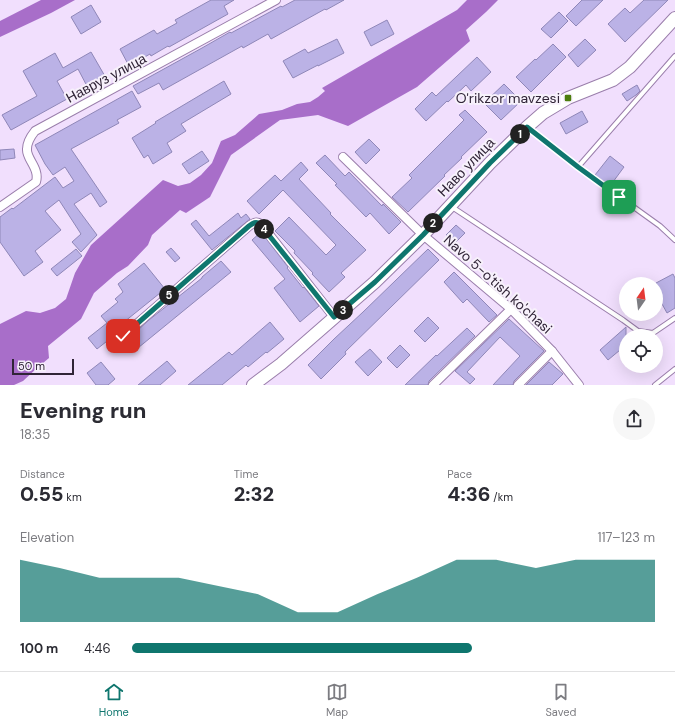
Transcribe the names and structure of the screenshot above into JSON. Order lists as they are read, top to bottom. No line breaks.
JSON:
{"streets":{"street":["Навруз улица","Наво улица","Navo 5-o'tish ko'chasi"]},"crossings":[["Наво улица","Navo 5-o'tish ko'chasi"]],"places":{"transit":["O'rikzor mavzesi"]},"scale_bar":"50 m","north":"top","page":{"pins":["1","2","4","5","3"],"scale":"50 m","heading":["Evening run","18:35"],"stats":[["Distance","0.55 km"],["Time","2:32"],["Pace","4:36 /km"]],"chart":["Elevation","117–123 m"],"list":[{"name":"100 m","note":"4:46"}],"tabs":["Home","Map","Saved"]}}
